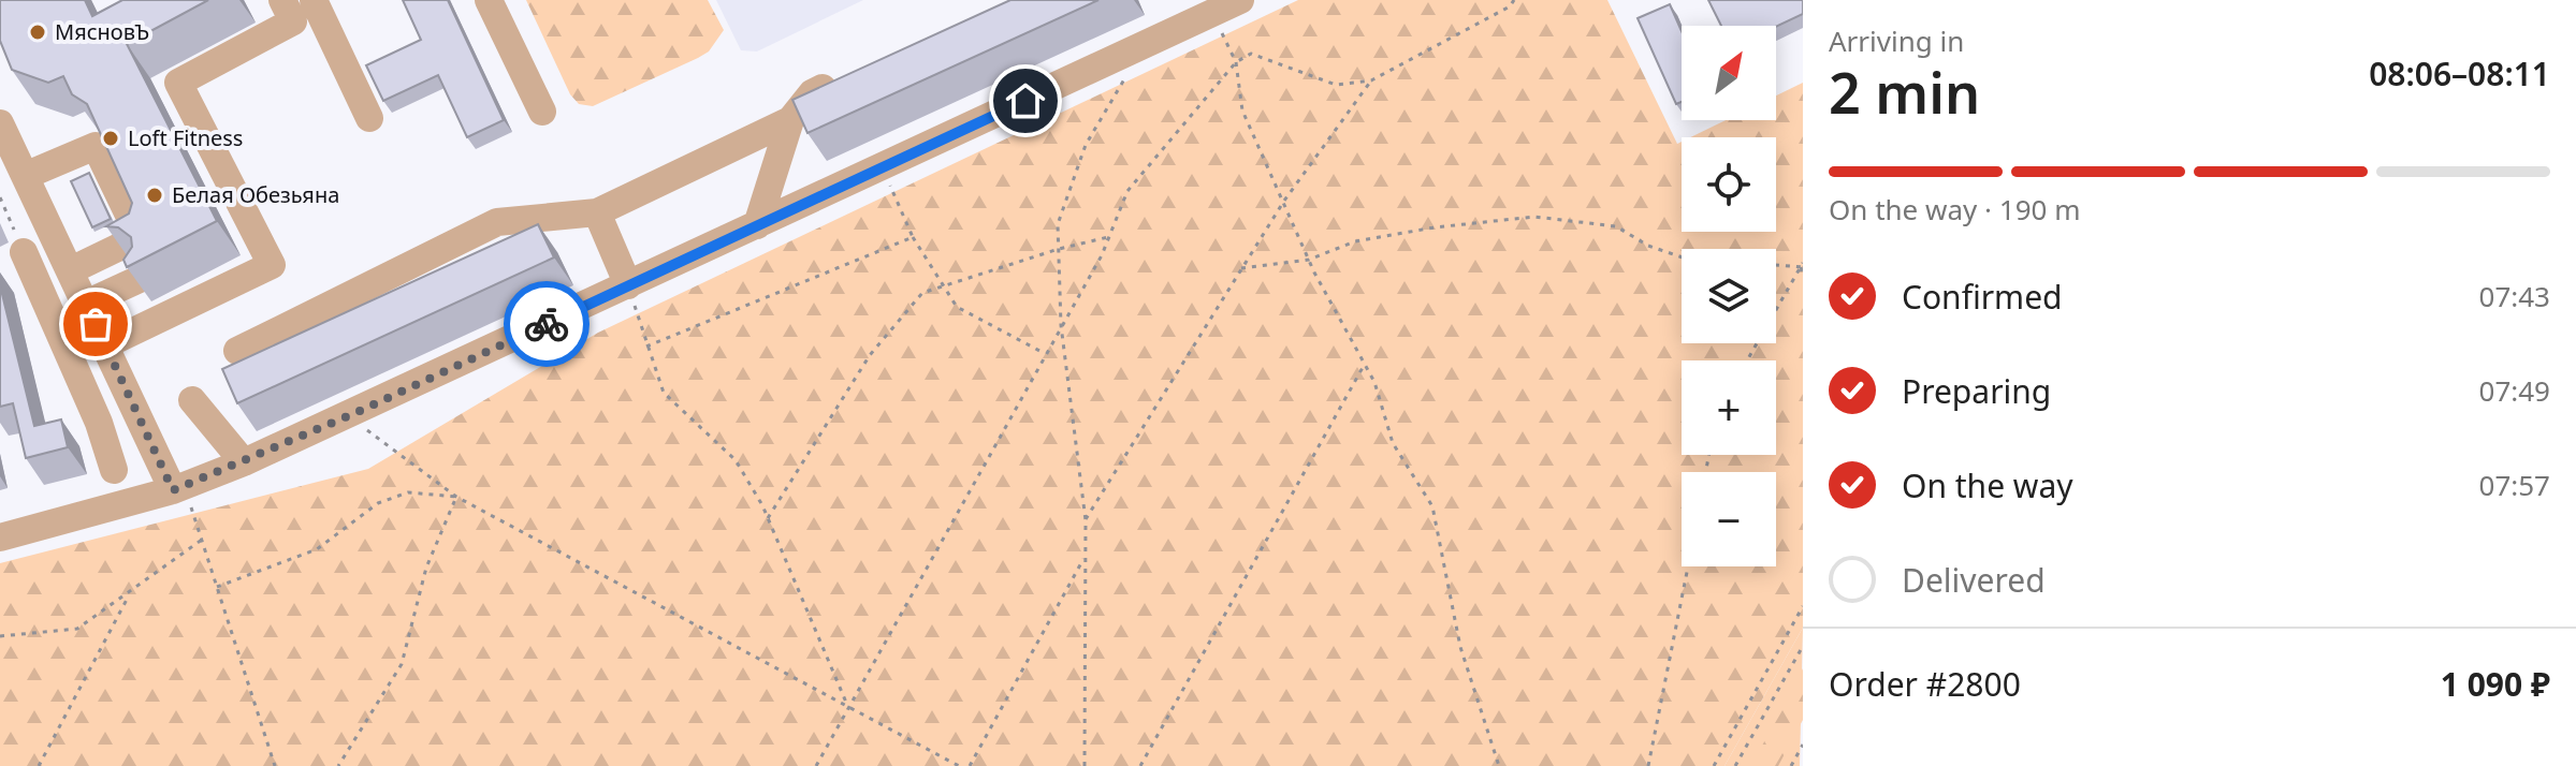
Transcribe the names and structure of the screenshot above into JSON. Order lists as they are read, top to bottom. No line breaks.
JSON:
{"places":["МясновЪ","Loft Fitness","Белая Обезьяна"],"north":"top right","page":{"heading":["2 min","Arriving in","08:06–08:11"],"panel":["Order #2800","1 090 ₽"],"map_buttons":["+","−"],"bar":"On the way · 190 m","list":[["Confirmed","07:43"],["Preparing","07:49"],["On the way","07:57"],"Delivered"]}}
